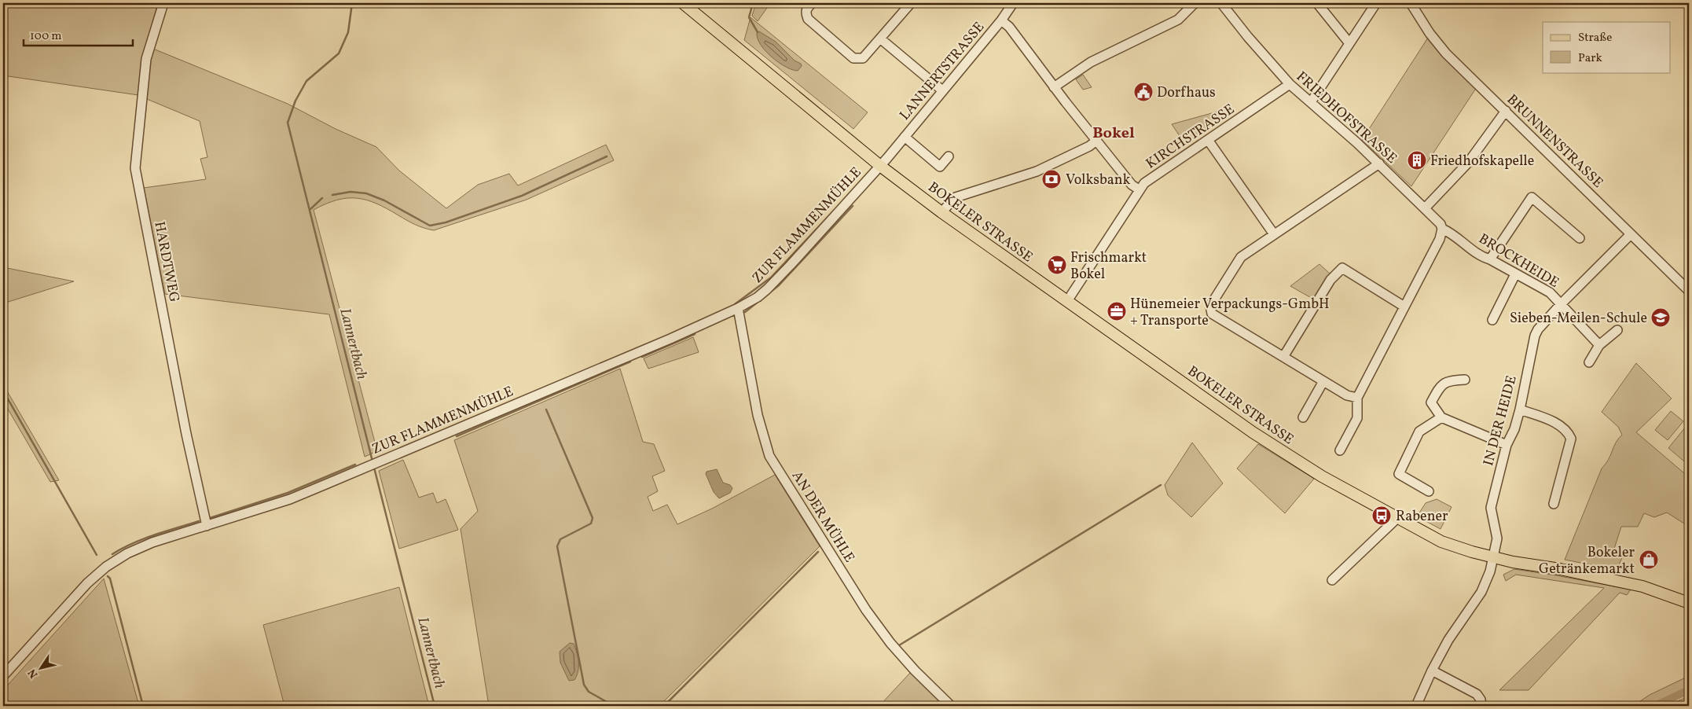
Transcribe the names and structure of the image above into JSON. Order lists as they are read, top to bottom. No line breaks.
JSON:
{"streets":{"main road":["BOKELER STRASSE"],"street":["LANNERTSTRASSE","FRIEDHOFSTRASSE","KIRCHSTRASSE","BRUNNENSTRASSE","ZUR FLAMMENMÜHLE","BROCKHEIDE","HARDTWEG","IN DER HEIDE","AN DER MÜHLE"]},"crossings":[["LANNERTSTRASSE","BOKELER STRASSE"],["LANNERTSTRASSE","ZUR FLAMMENMÜHLE"],["FRIEDHOFSTRASSE","KIRCHSTRASSE"],["FRIEDHOFSTRASSE","BROCKHEIDE"],["KIRCHSTRASSE","BOKELER STRASSE"],["BRUNNENSTRASSE","IN DER HEIDE"],["BOKELER STRASSE","ZUR FLAMMENMÜHLE"],["BOKELER STRASSE","IN DER HEIDE"],["ZUR FLAMMENMÜHLE","HARDTWEG"],["ZUR FLAMMENMÜHLE","AN DER MÜHLE"],["BROCKHEIDE","IN DER HEIDE"]],"districts":["Bokel"],"water":["Lannertbach"],"places":{"public building":["Dorfhaus"],"building":["Friedhofskapelle"],"bank":["Volksbank"],"supermarket":["Frischmarkt Bokel"],"office":["Hünemeier Verpackungs-GmbH + Transporte"],"school or university":["Sieben-Meilen-Schule"],"bus stop":["Rabener"],"shop":["Bokeler Getränkemarkt"]},"legend":["Straße","Park"],"scale_bar":"100 m","north":"bottom left"}
